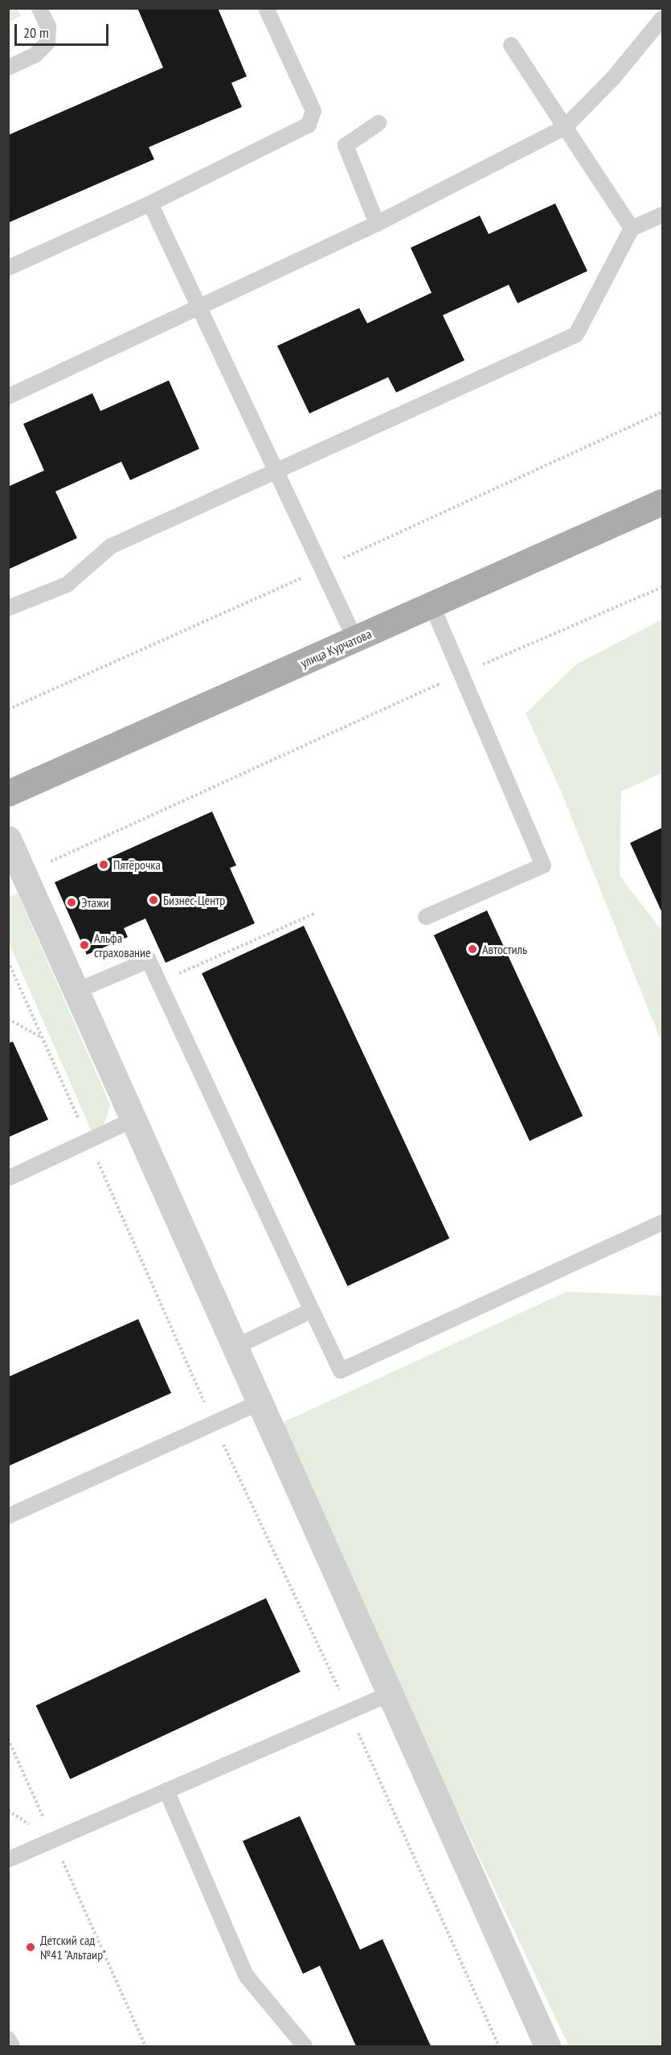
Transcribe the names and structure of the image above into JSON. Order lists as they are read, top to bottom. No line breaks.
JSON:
{"streets":{"main road":["улица Курчатова"]},"places":["Пятёрочка","Бизнес-Центр","Этажи","Альфа страхование","Автостиль","Детский сад №41 \"Альтаир\""],"scale_bar":"20 m"}
